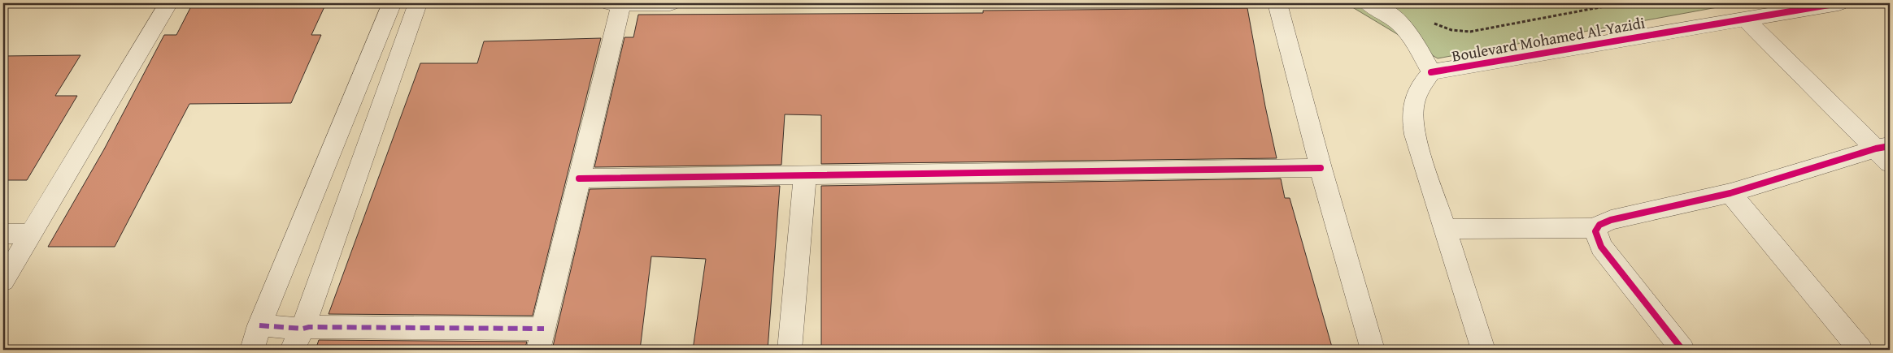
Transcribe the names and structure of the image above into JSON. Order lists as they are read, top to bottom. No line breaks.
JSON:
{"streets":{"street":["Boulevard Mohamed Al-Yazidi"]}}
